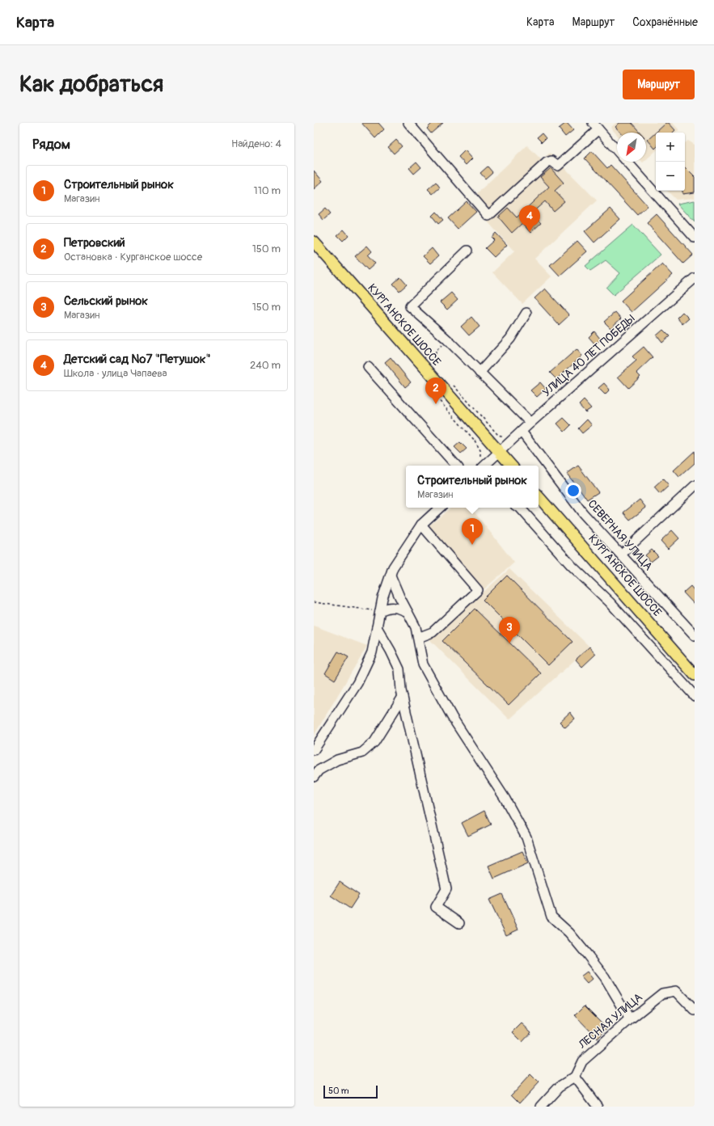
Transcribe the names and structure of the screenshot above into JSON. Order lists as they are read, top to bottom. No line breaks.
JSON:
{"streets":{"main road":["КУРГАНСКОЕ ШОССЕ"],"street":["УЛИЦА 40 ЛЕТ ПОБЕДЫ","СЕВЕРНАЯ УЛИЦА","ЛЕСНАЯ УЛИЦА"]},"crossings":[["КУРГАНСКОЕ ШОССЕ","УЛИЦА 40 ЛЕТ ПОБЕДЫ"],["УЛИЦА 40 ЛЕТ ПОБЕДЫ","СЕВЕРНАЯ УЛИЦА"]],"scale_bar":"50 m","north":"bottom left","page":{"header":"Карта","nav":["Карта","Маршрут","Сохранённые"],"buttons":"Маршрут","title":"Как добраться","heading":["Рядом","Найдено: 4"],"map_buttons":["+","−"],"list":[{"mark":"1","name":"Строительный рынок","note":"Магазин","value":"110 m"},{"mark":"2","name":"Петровский","note":"Остановка · Курганское шоссе","value":"150 m"},{"mark":"3","name":"Сельский рынок","note":"Магазин","value":"150 m"},{"mark":"4","name":"Детский сад №7 \"Петушок\"","note":"Школа · улица Чапаева","value":"240 m"}],"pins":["4","2","1","3"],"popup":["Строительный рынок","Магазин"],"scale":"50 m"}}
